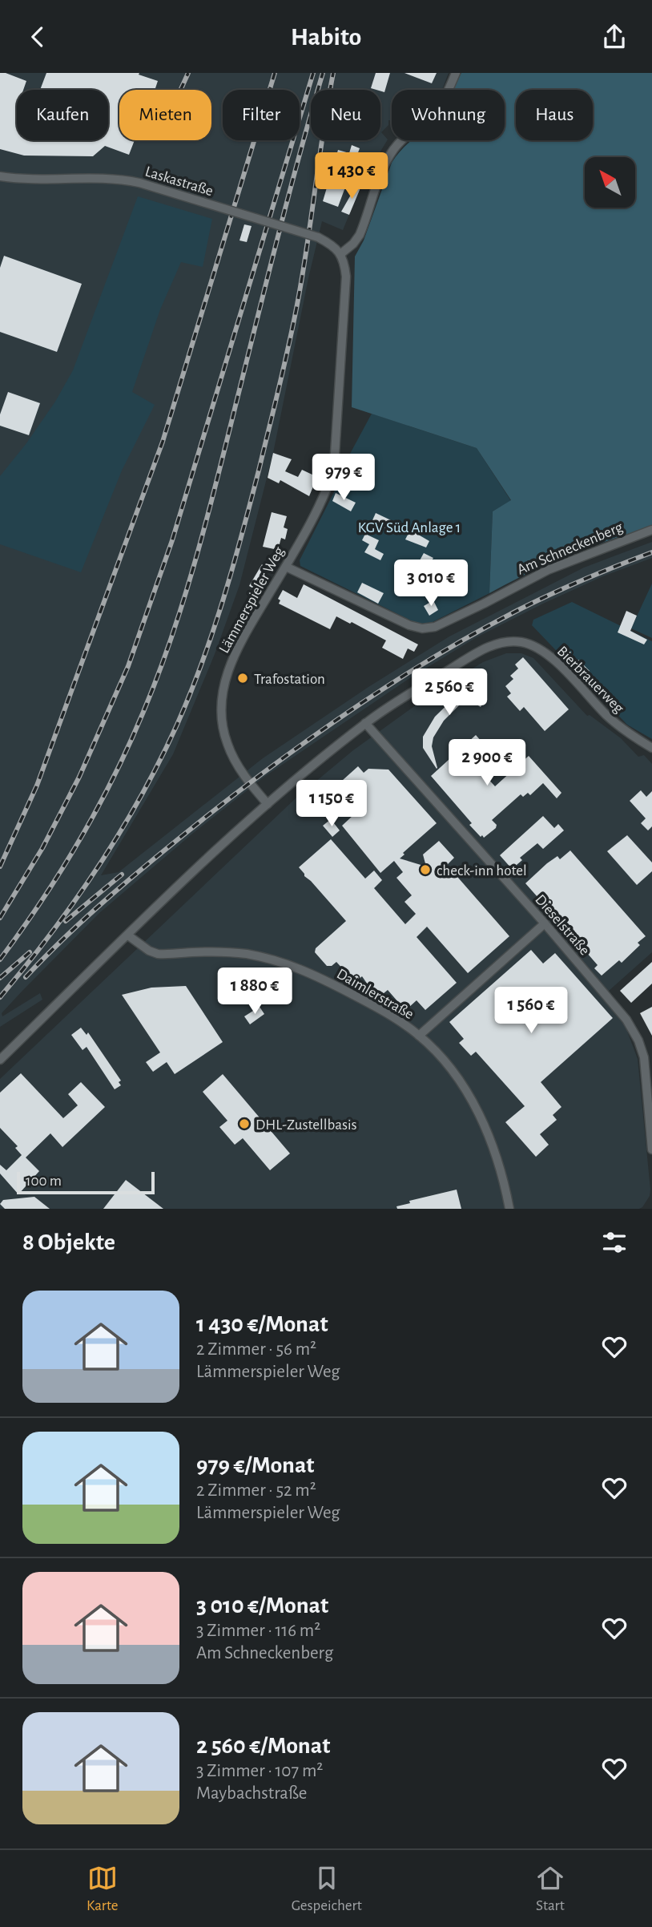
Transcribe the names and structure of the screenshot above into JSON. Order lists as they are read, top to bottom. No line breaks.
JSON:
{"streets":{"street":["Laskastraße","Am Schneckenberg","Lämmerspieler Weg","Bierbrauerweg","Dieselstraße","Daimlerstraße"]},"crossings":[["Laskastraße","Lämmerspieler Weg"],["Am Schneckenberg","Lämmerspieler Weg"],["Bierbrauerweg","Dieselstraße"]],"parks":["KGV Süd Anlage 1"],"places":["Trafostation","check-inn hotel","DHL-Zustellbasis"],"scale_bar":"100 m","north":"top left","page":{"header":"Habito","chip":["Kaufen","Mieten","Filter","Neu","Wohnung","Haus"],"price":["1 430 €","979 €","3 010 €","2 560 €","2 900 €","1 150 €","1 880 €","1 560 €"],"scale":"100 m","heading":"8 Objekte","list":[{"name":"1 430 €/Monat","note":"2 Zimmer · 56 m² · Lämmerspieler Weg"},{"name":"979 €/Monat","note":"2 Zimmer · 52 m² · Lämmerspieler Weg"},{"name":"3 010 €/Monat","note":"3 Zimmer · 116 m² · Am Schneckenberg"},{"name":"2 560 €/Monat","note":"3 Zimmer · 107 m² · Maybachstraße"}],"tabs":["Karte","Gespeichert","Start"]}}
